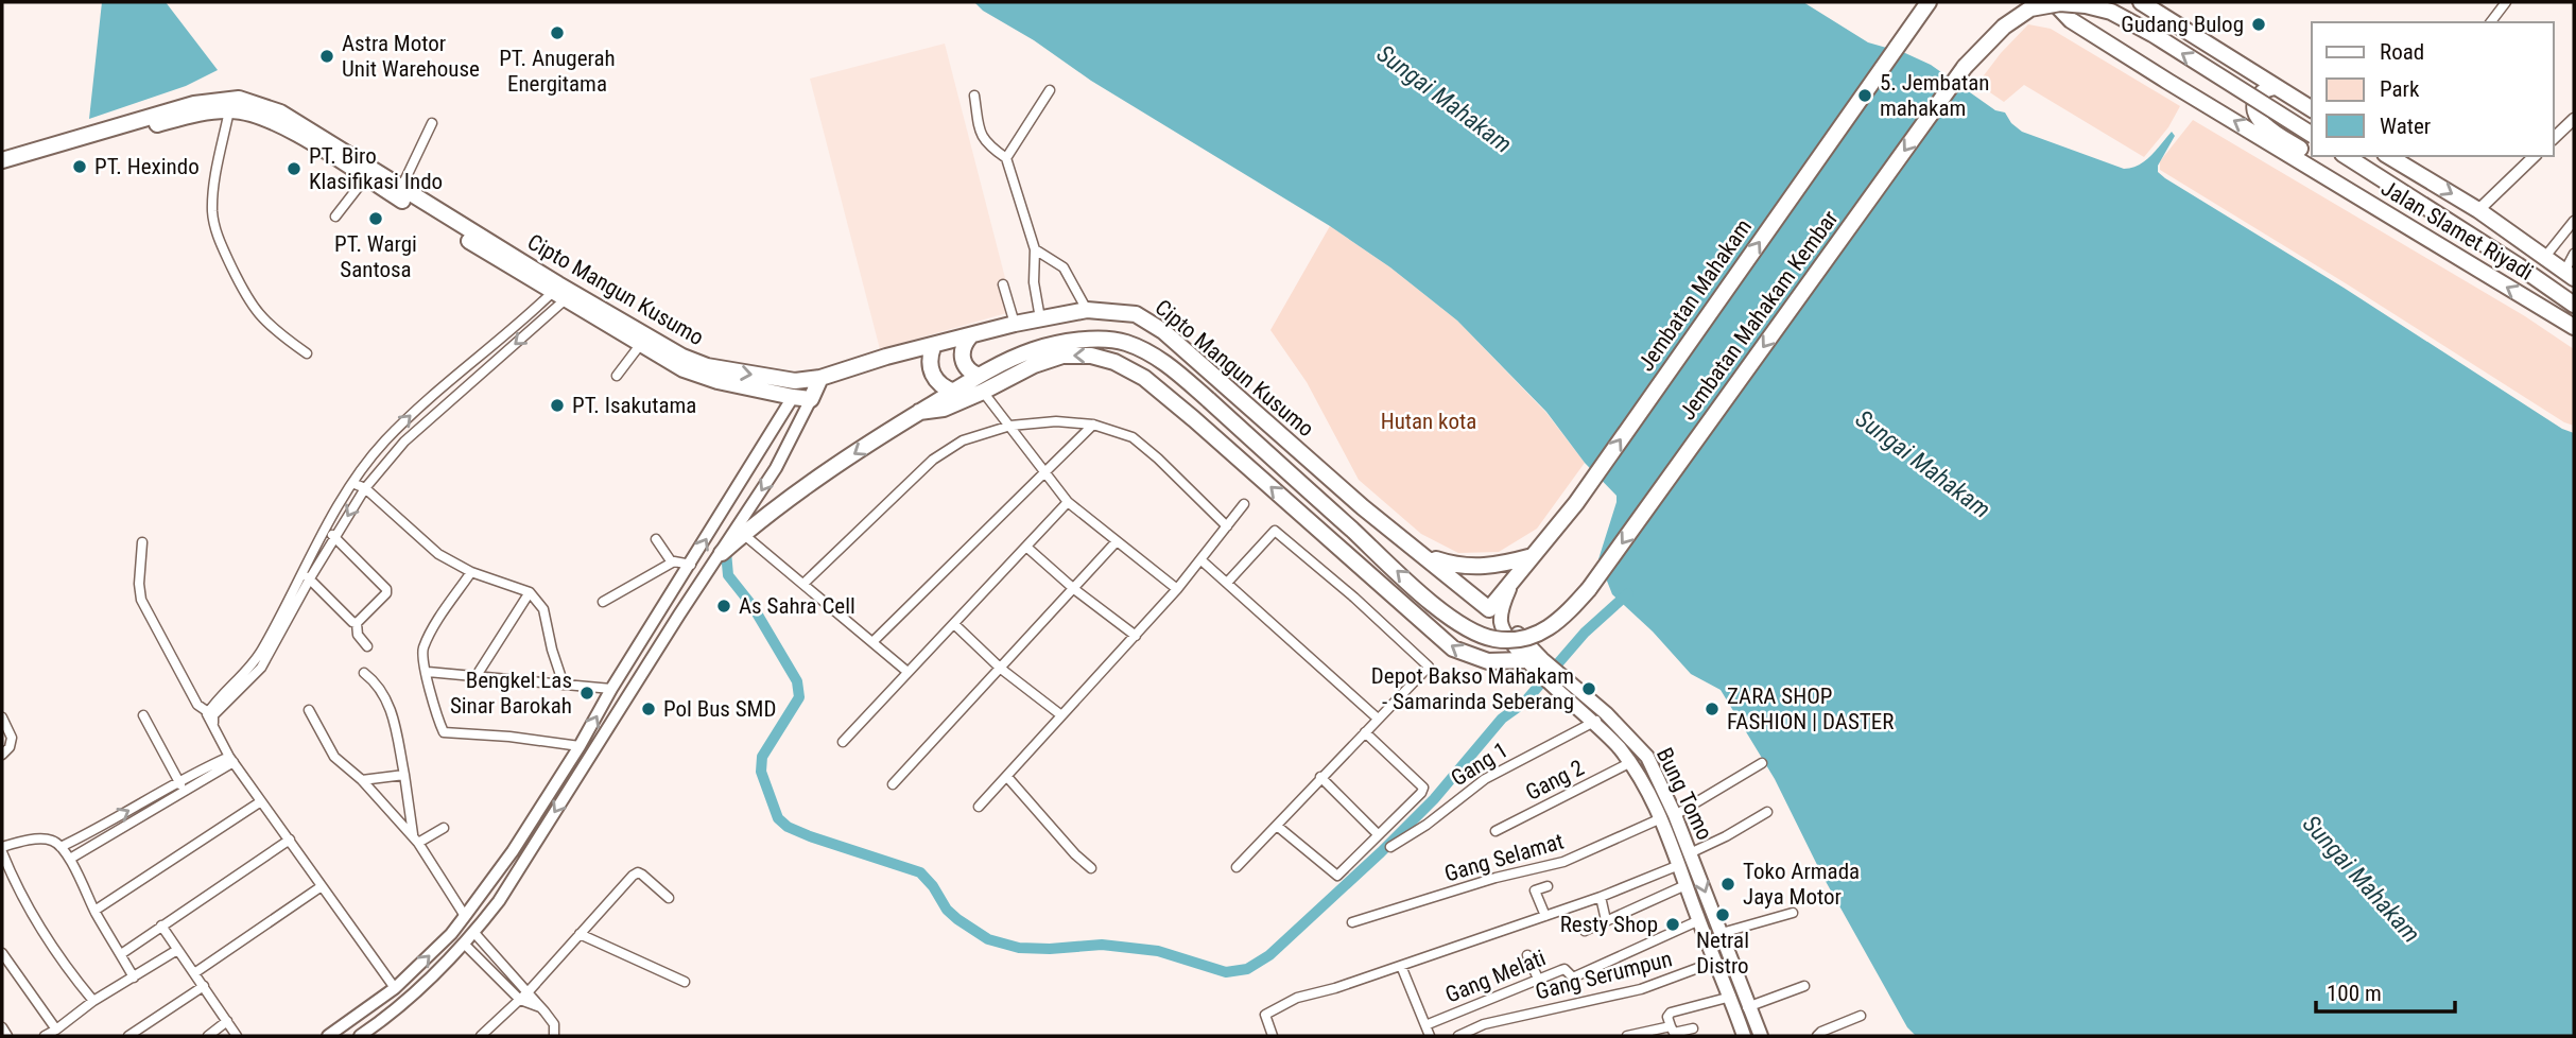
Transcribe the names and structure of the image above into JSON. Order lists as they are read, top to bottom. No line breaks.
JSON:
{"streets":{"highway":["Jalan Slamet Riyadi","Cipto Mangun Kusumo","Jembatan Mahakam","Jembatan Mahakam Kembar"],"main road":["Bung Tomo"],"street":["Gang 1","Gang 2","Gang Selamat","Gang Serumpun","Gang Melati"]},"crossings":[["Cipto Mangun Kusumo","Jembatan Mahakam"],["Cipto Mangun Kusumo","Bung Tomo"],["Jembatan Mahakam","Bung Tomo"],["Gang 1","Bung Tomo"],["Gang 2","Bung Tomo"],["Bung Tomo","Gang Selamat"],["Bung Tomo","Gang Serumpun"],["Bung Tomo","Gang Melati"]],"one_way":["Jembatan Mahakam"],"water":["Sungai Mahakam"],"parks":["Hutan kota"],"places":["Gudang Bulog","PT. Anugerah Energitama","Astra Motor Unit Warehouse","5. Jembatan mahakam","PT. Hexindo","PT. Biro Klasifikasi Indo","PT. Wargi Santosa","PT. Isakutama","As Sahra Cell","Depot Bakso Mahakam - Samarinda Seberang","Bengkel Las Sinar Barokah","Pol Bus SMD","ZARA SHOP FASHION | DASTER","Toko Armada Jaya Motor","Netral Distro","Resty Shop"],"legend":["Road","Park","Water"],"scale_bar":"100 m"}
